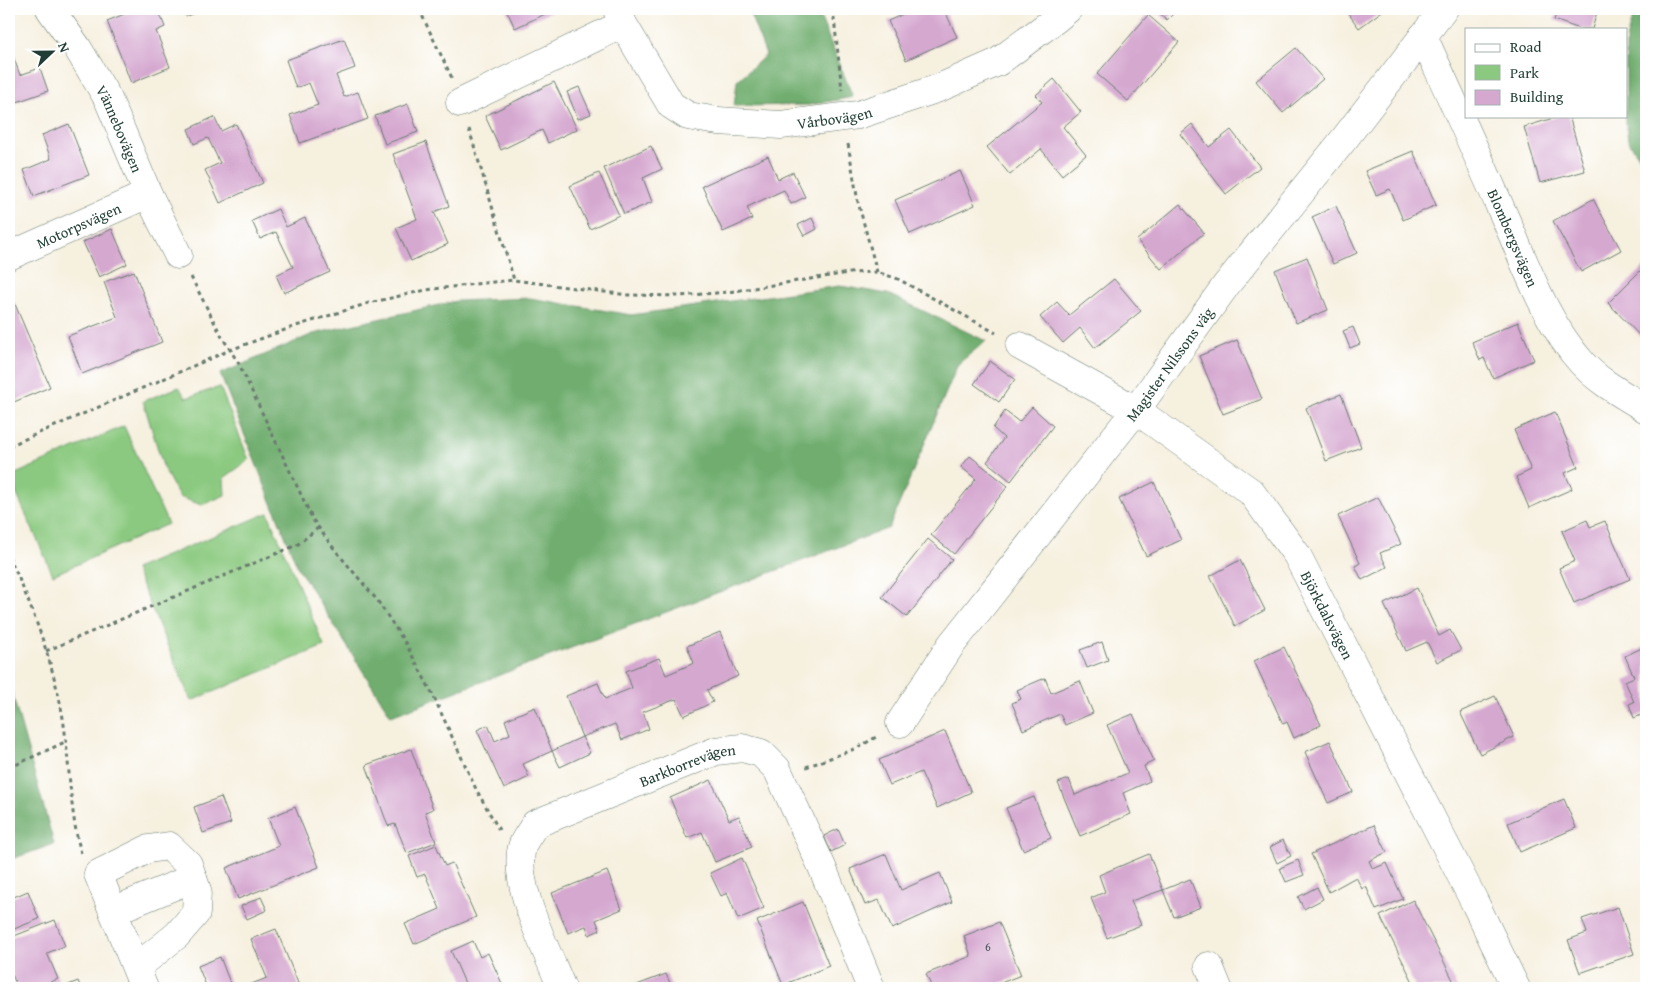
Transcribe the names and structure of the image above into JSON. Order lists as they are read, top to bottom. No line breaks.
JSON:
{"streets":{"street":["Vårbovägen","Vännebovägen","Motorpsvägen","Blombergsvägen","Magister Nilssons väg","Björkdalsvägen","Barkborrevägen"]},"crossings":[["Vännebovägen","Motorpsvägen"],["Blombergsvägen","Magister Nilssons väg"],["Magister Nilssons väg","Björkdalsvägen"]],"house_numbers":["6"],"legend":["Road","Park","Building"],"north":"right"}
